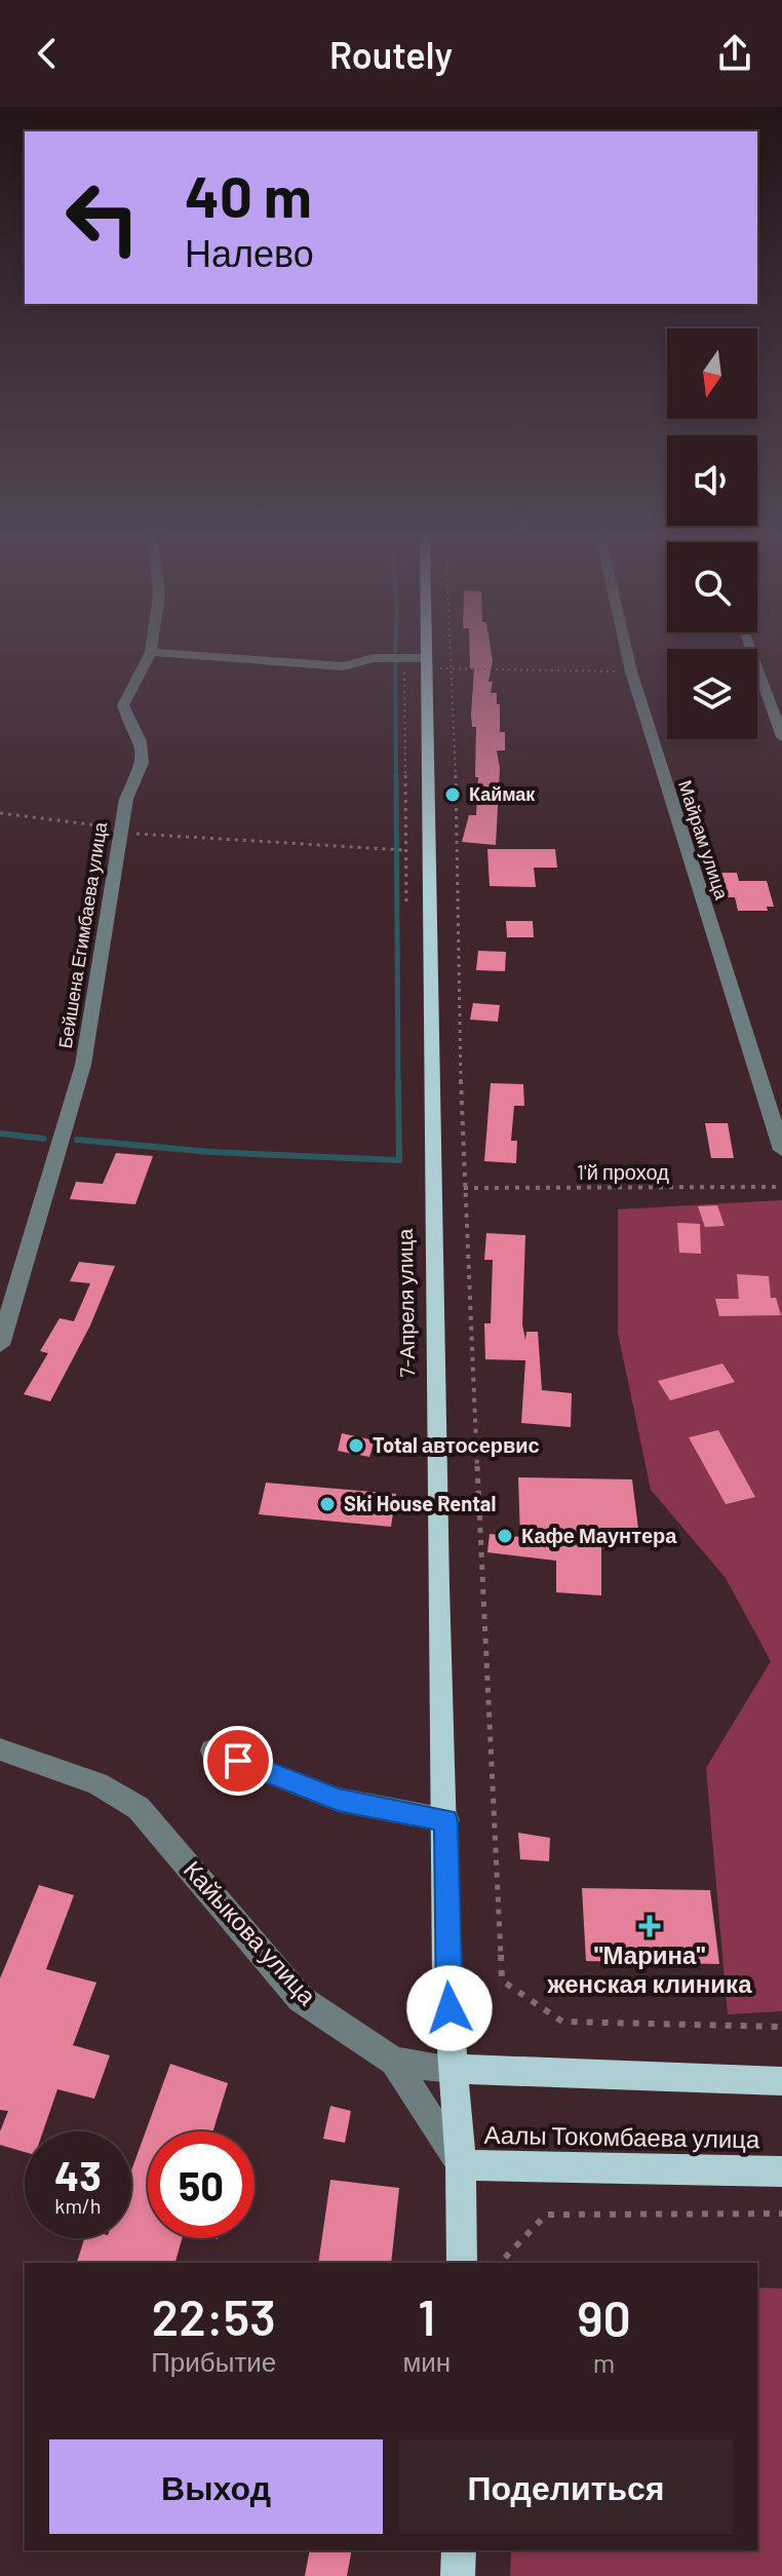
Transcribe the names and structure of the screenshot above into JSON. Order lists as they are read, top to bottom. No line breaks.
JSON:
{"streets":{"main road":["7-Апреля улица","Аалы Токомбаева улица"],"street":["Майрам улица","Бейшена Егимбаева улица","Кайыкова улица"],"path":["1'й проход"]},"crossings":[["7-Апреля улица","Кайыкова улица"],["7-Апреля улица","Аалы Токомбаева улица"],["Кайыкова улица","Аалы Токомбаева улица"]],"places":{"other":["Каймак","Total автосервис","Ski House Rental","Кафе Маунтера"],"health":["\"Марина\" женская клиника"]},"north":"bottom","page":{"header":"Routely","turn":["40 m","Налево"],"speed":"43 km/h","limit":"50","eta":["22:53","Прибытие","1","мин","90","m"],"buttons":["Выход","Поделиться"]}}
